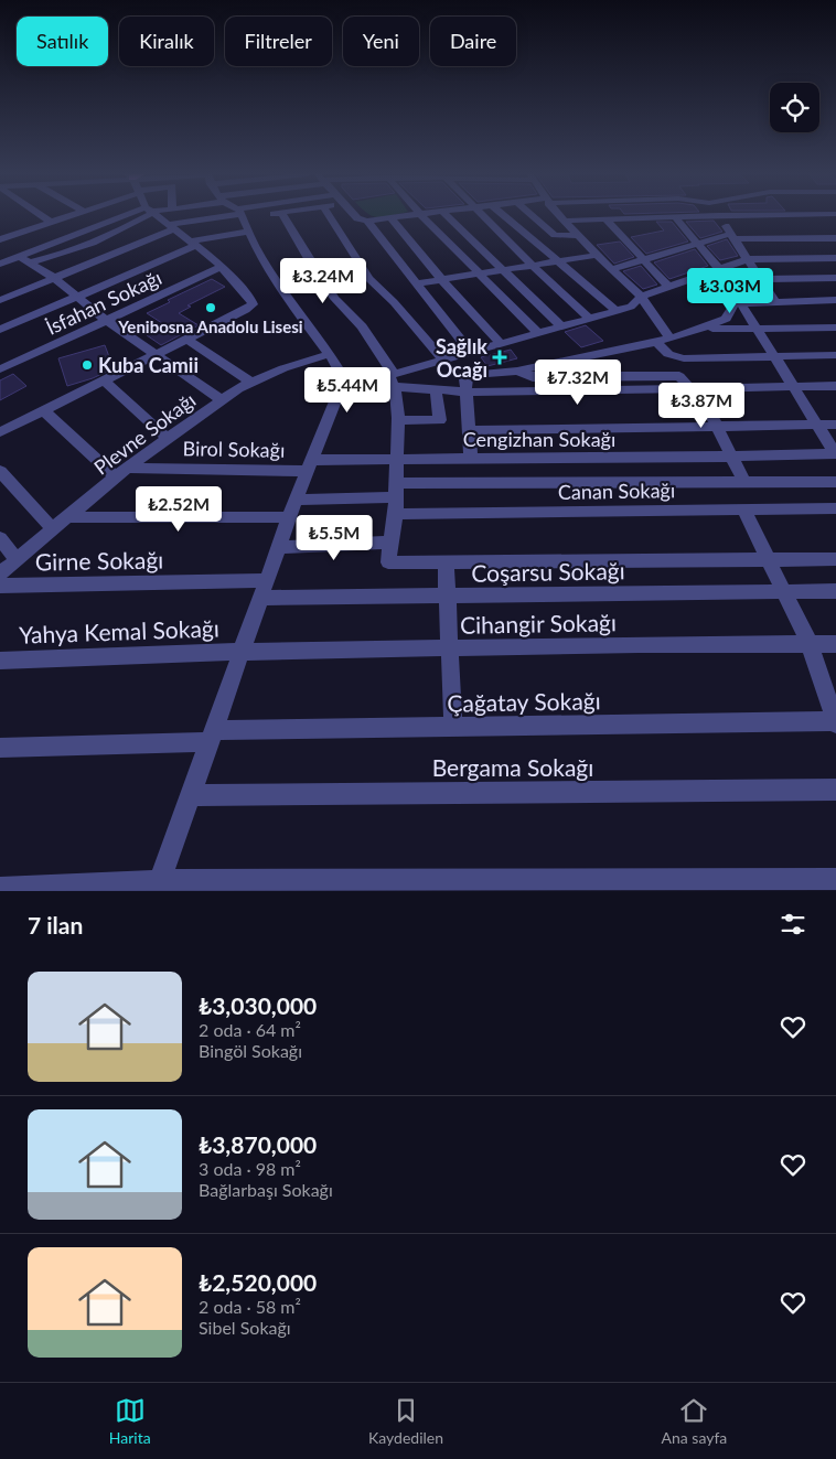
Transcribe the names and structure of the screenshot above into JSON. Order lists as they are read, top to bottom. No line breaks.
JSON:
{"streets":{"street":["İsfahan Sokağı","Plevne Sokağı","Cengizhan Sokağı","Birol Sokağı","Canan Sokağı","Girne Sokağı","Coşarsu Sokağı","Cihangir Sokağı","Yahya Kemal Sokağı","Çağatay Sokağı","Bergama Sokağı"]},"crossings":[["Plevne Sokağı","Birol Sokağı"],["Cengizhan Sokağı","Birol Sokağı"],["Cihangir Sokağı","Yahya Kemal Sokağı"]],"places":{"other":["Yenibosna Anadolu Lisesi","Kuba Camii"],"health":["Sağlık Ocağı"]},"page":{"chip":["Satılık","Kiralık","Filtreler","Yeni","Daire"],"price":["₺3.24M","₺3.03M","₺7.32M","₺5.44M","₺3.87M","₺2.52M","₺5.5M"],"heading":"7 ilan","list":[{"name":"₺3,030,000","note":"2 oda · 64 m² · Bingöl Sokağı"},{"name":"₺3,870,000","note":"3 oda · 98 m² · Bağlarbaşı Sokağı"},{"name":"₺2,520,000","note":"2 oda · 58 m² · Sibel Sokağı"}],"tabs":["Harita","Kaydedilen","Ana sayfa"]}}
